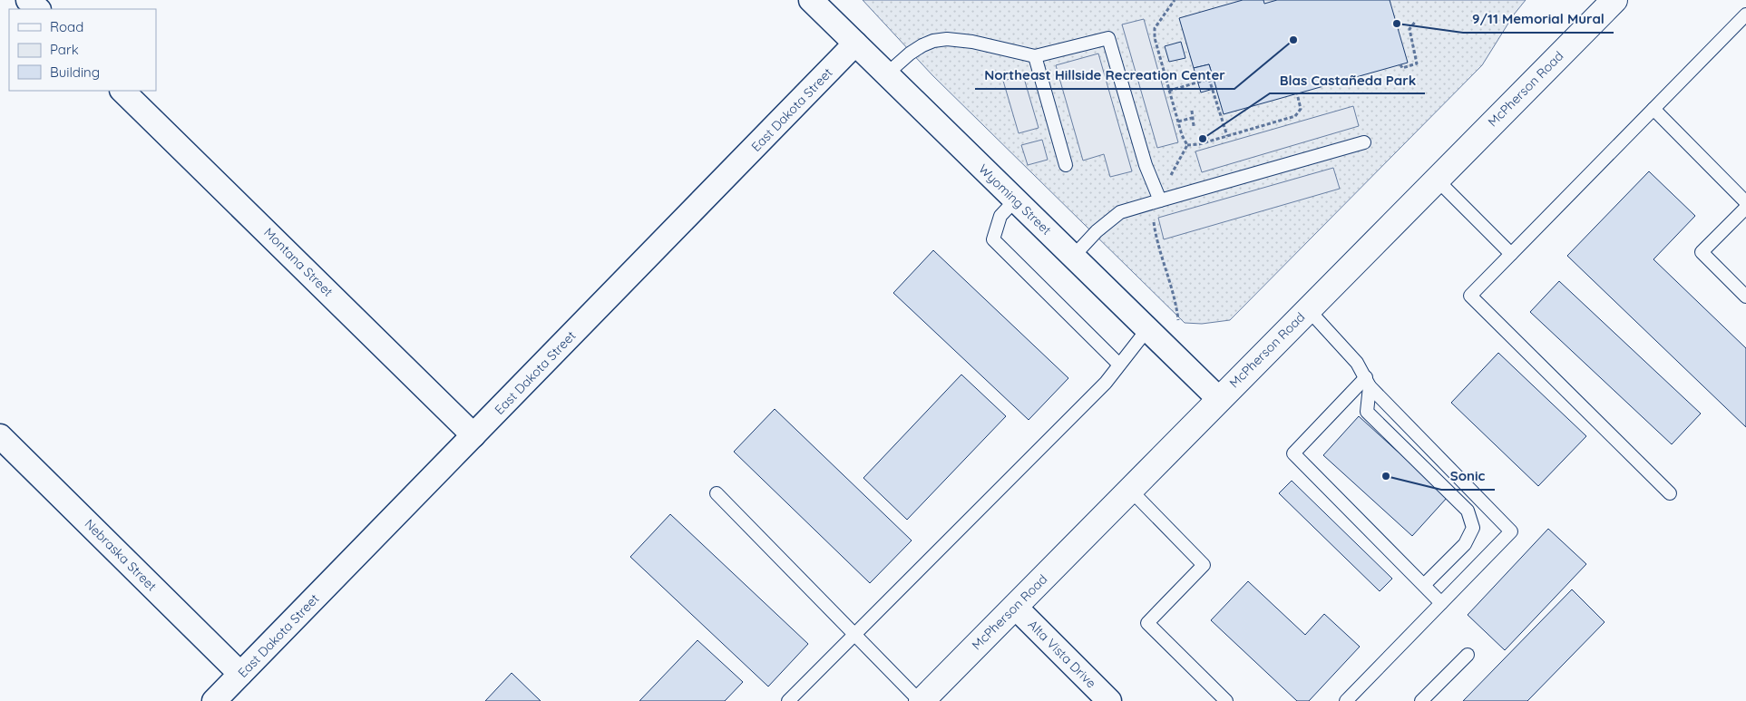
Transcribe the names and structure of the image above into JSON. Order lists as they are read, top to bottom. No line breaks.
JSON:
{"streets":{"main road":["McPherson Road"],"street":["East Dakota Street","Wyoming Street","Montana Street","Nebraska Street","Alta Vista Drive"]},"crossings":[["McPherson Road","Wyoming Street"],["McPherson Road","Alta Vista Drive"],["East Dakota Street","Wyoming Street"],["East Dakota Street","Montana Street"],["East Dakota Street","Nebraska Street"]],"places":["9/11 Memorial Mural","Northeast Hillside Recreation Center","Blas Castañeda Park","Sonic"],"legend":["Road","Park","Building"]}
